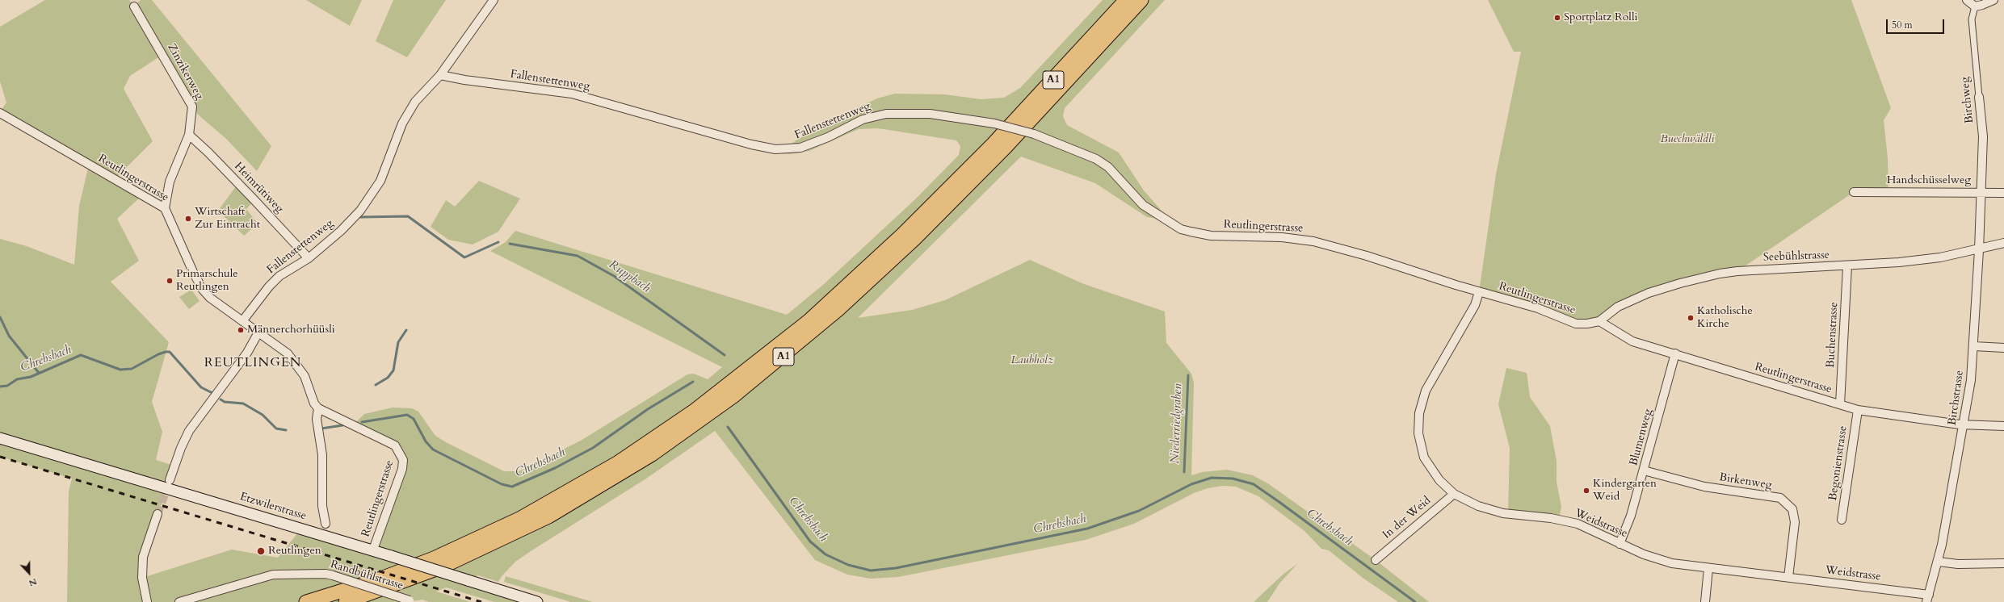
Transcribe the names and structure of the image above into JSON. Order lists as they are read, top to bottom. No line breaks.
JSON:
{"streets":{"highway":["A1"],"main road":["Etzwilerstrasse"],"street":["Zinzikerweg","Fallenstettenweg","Birchweg","Reutlingerstrasse","Handschüsselweg","Heimrütiweg","Seebühlstrasse","Buchenstrasse","Birchstrasse","Blumenweg","Begonienstrasse","Birkenweg","In der Weid","Weidstrasse","Randbühlstrasse"]},"crossings":[["Zinzikerweg","Reutlingerstrasse"],["Zinzikerweg","Heimrütiweg"],["Fallenstettenweg","Reutlingerstrasse"],["Fallenstettenweg","Heimrütiweg"],["Birchweg","Handschüsselweg"],["Birchweg","Birchstrasse"],["Reutlingerstrasse","Seebühlstrasse"],["Reutlingerstrasse","Buchenstrasse"],["Reutlingerstrasse","Birchstrasse"],["Reutlingerstrasse","Blumenweg"],["Reutlingerstrasse","Begonienstrasse"],["Reutlingerstrasse","Etzwilerstrasse"],["Reutlingerstrasse","Weidstrasse"],["Handschüsselweg","Birchstrasse"],["Seebühlstrasse","Buchenstrasse"],["Seebühlstrasse","Birchstrasse"],["Birchstrasse","Weidstrasse"],["Blumenweg","Birkenweg"],["Blumenweg","Weidstrasse"],["Birkenweg","Weidstrasse"],["In der Weid","Weidstrasse"]],"districts":["REUTLINGEN"],"water":["Ruppbach","Chrebsbach","Niederriedgraben"],"parks":["Buechwäldli","Laubholz"],"places":["Sportplatz Rolli","Wirtschaft Zur Eintracht","Primarschule Reutlingen","Katholische Kirche","Männerchorhüüsli","Kindergarten Weid","Reutlingen"],"scale_bar":"50 m","north":"bottom"}
